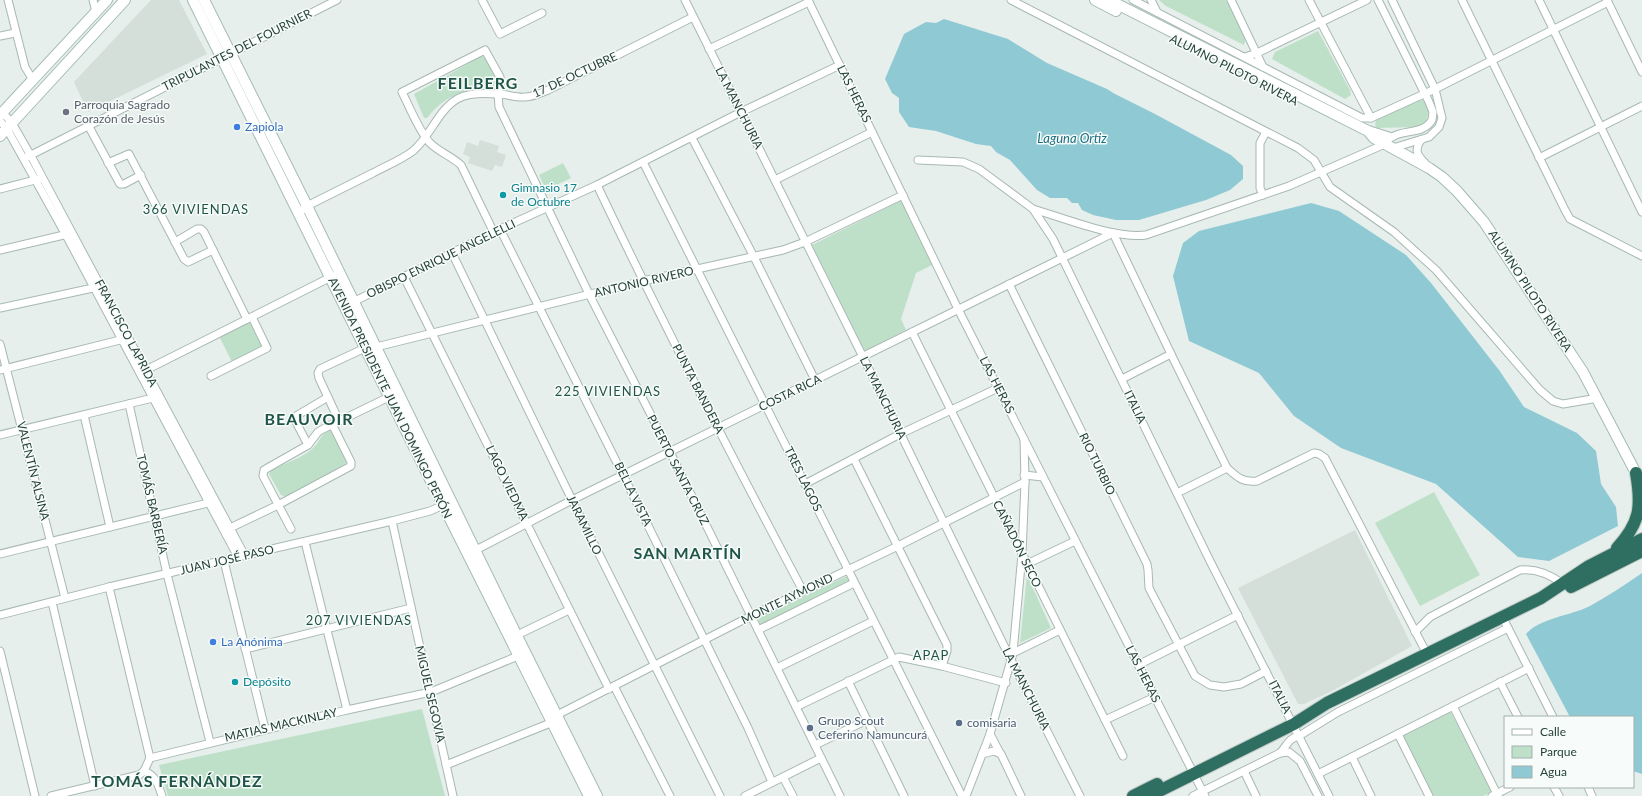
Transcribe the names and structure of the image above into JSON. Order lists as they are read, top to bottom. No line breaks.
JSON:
{"streets":{"main road":["ALUMNO PILOTO RIVERA","AVENIDA PRESIDENTE JUAN DOMINGO PERÓN"],"street":["TRIPULANTES DEL FOURNIER","17 DE OCTUBRE","LAS HERAS","LA MANCHURIA","OBISPO ENRIQUE ANGELELLI","ANTONIO RIVERO","FRANCISCO LAPRIDA","PUNTA BANDERA","COSTA RICA","ITALIA","RIO TURBIO","PUERTO SANTA CRUZ","VALENTÍN ALSINA","TRES LAGOS","LAGO VIEDMA","BELLA VISTA","TOMÁS BARBERÍA","JARAMILLO","CAÑADÓN SECO","JUAN JOSÉ PASO","MONTE AYMOND","MIGUEL SEGOVIA","MATIAS MACKINLAY"]},"crossings":[["TRIPULANTES DEL FOURNIER","FRANCISCO LAPRIDA"],["TRIPULANTES DEL FOURNIER","AVENIDA PRESIDENTE JUAN DOMINGO PERÓN"],["17 DE OCTUBRE","LA MANCHURIA"],["17 DE OCTUBRE","AVENIDA PRESIDENTE JUAN DOMINGO PERÓN"],["17 DE OCTUBRE","PUERTO SANTA CRUZ"],["17 DE OCTUBRE","BELLA VISTA"],["LAS HERAS","OBISPO ENRIQUE ANGELELLI"],["LAS HERAS","ANTONIO RIVERO"],["LAS HERAS","COSTA RICA"],["LA MANCHURIA","OBISPO ENRIQUE ANGELELLI"],["LA MANCHURIA","ANTONIO RIVERO"],["LA MANCHURIA","COSTA RICA"],["LA MANCHURIA","MONTE AYMOND"],["OBISPO ENRIQUE ANGELELLI","PUNTA BANDERA"],["OBISPO ENRIQUE ANGELELLI","AVENIDA PRESIDENTE JUAN DOMINGO PERÓN"],["OBISPO ENRIQUE ANGELELLI","PUERTO SANTA CRUZ"],["OBISPO ENRIQUE ANGELELLI","TRES LAGOS"],["OBISPO ENRIQUE ANGELELLI","LAGO VIEDMA"],["OBISPO ENRIQUE ANGELELLI","BELLA VISTA"],["OBISPO ENRIQUE ANGELELLI","JARAMILLO"],["ANTONIO RIVERO","PUNTA BANDERA"],["ANTONIO RIVERO","AVENIDA PRESIDENTE JUAN DOMINGO PERÓN"],["ANTONIO RIVERO","PUERTO SANTA CRUZ"],["ANTONIO RIVERO","TRES LAGOS"],["ANTONIO RIVERO","LAGO VIEDMA"],["ANTONIO RIVERO","BELLA VISTA"],["ANTONIO RIVERO","JARAMILLO"],["FRANCISCO LAPRIDA","JUAN JOSÉ PASO"],["PUNTA BANDERA","COSTA RICA"],["PUNTA BANDERA","MONTE AYMOND"],["COSTA RICA","AVENIDA PRESIDENTE JUAN DOMINGO PERÓN"],["COSTA RICA","ITALIA"],["COSTA RICA","RIO TURBIO"],["COSTA RICA","PUERTO SANTA CRUZ"],["COSTA RICA","TRES LAGOS"],["COSTA RICA","LAGO VIEDMA"],["COSTA RICA","BELLA VISTA"],["COSTA RICA","JARAMILLO"],["COSTA RICA","CAÑADÓN SECO"],["AVENIDA PRESIDENTE JUAN DOMINGO PERÓN","JUAN JOSÉ PASO"],["AVENIDA PRESIDENTE JUAN DOMINGO PERÓN","MONTE AYMOND"],["AVENIDA PRESIDENTE JUAN DOMINGO PERÓN","MATIAS MACKINLAY"],["ITALIA","RIO TURBIO"],["PUERTO SANTA CRUZ","BELLA VISTA"],["PUERTO SANTA CRUZ","MONTE AYMOND"],["VALENTÍN ALSINA","JUAN JOSÉ PASO"],["TRES LAGOS","MONTE AYMOND"],["LAGO VIEDMA","MONTE AYMOND"],["BELLA VISTA","MONTE AYMOND"],["TOMÁS BARBERÍA","JUAN JOSÉ PASO"],["TOMÁS BARBERÍA","MATIAS MACKINLAY"],["JARAMILLO","MONTE AYMOND"],["CAÑADÓN SECO","MONTE AYMOND"],["JUAN JOSÉ PASO","MIGUEL SEGOVIA"],["MONTE AYMOND","MIGUEL SEGOVIA"],["MIGUEL SEGOVIA","MATIAS MACKINLAY"]],"districts":["FEILBERG","366 VIVIENDAS","225 VIVIENDAS","BEAUVOIR","SAN MARTÍN","207 VIVIENDAS","APAP","TOMÁS FERNÁNDEZ"],"water":["Laguna Ortiz"],"places":["Parroquia Sagrado Corazón de Jesús","Zapiola","Gimnasio 17 de Octubre","La Anónima","Depósito","comisaria","Grupo Scout Ceferino Namuncurá"],"legend":["Calle","Parque","Agua"]}
